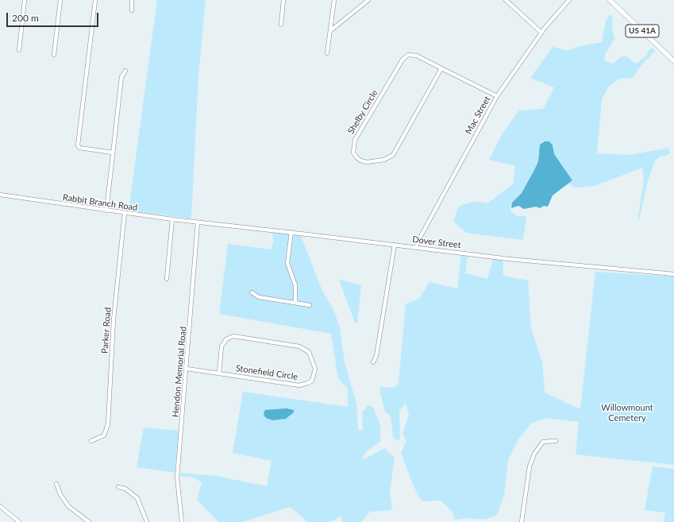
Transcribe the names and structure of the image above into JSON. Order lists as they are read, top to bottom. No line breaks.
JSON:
{"streets":{"main road":["US 41A"],"street":["Shelby Circle","Mac Street","Rabbit Branch Road","Dover Street","Parker Road","Hendon Memorial Road","Stonefield Circle"]},"crossings":[["Shelby Circle","Mac Street"],["Mac Street","Dover Street"],["Rabbit Branch Road","Dover Street"],["Rabbit Branch Road","Parker Road"],["Rabbit Branch Road","Hendon Memorial Road"],["Dover Street","Hendon Memorial Road"],["Hendon Memorial Road","Stonefield Circle"]],"parks":["Willowmount Cemetery"],"scale_bar":"200 m"}
